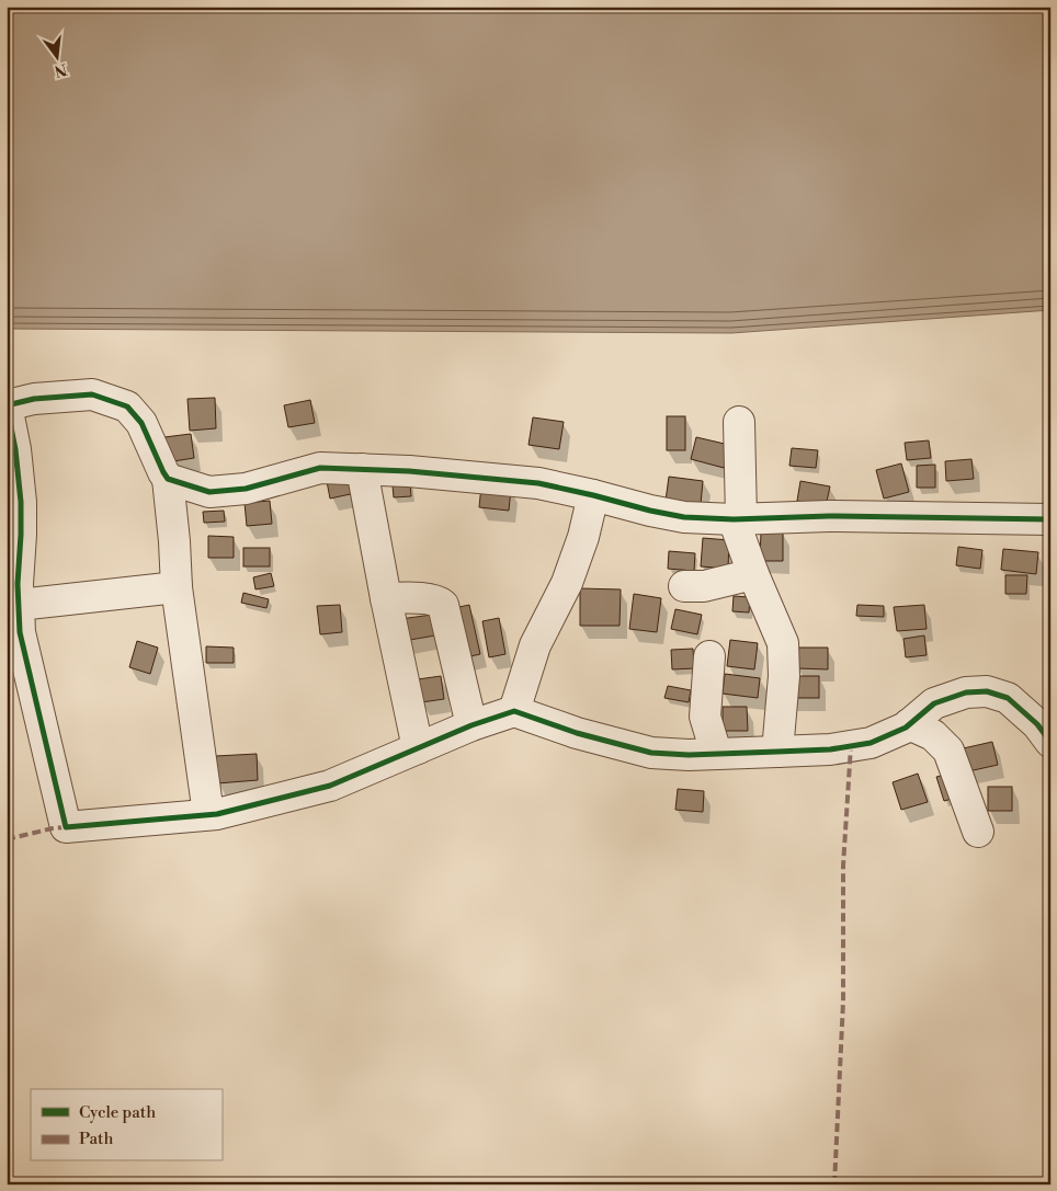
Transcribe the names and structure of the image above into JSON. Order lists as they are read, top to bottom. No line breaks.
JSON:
{"legend":["Cycle path","Path"],"north":"bottom"}
